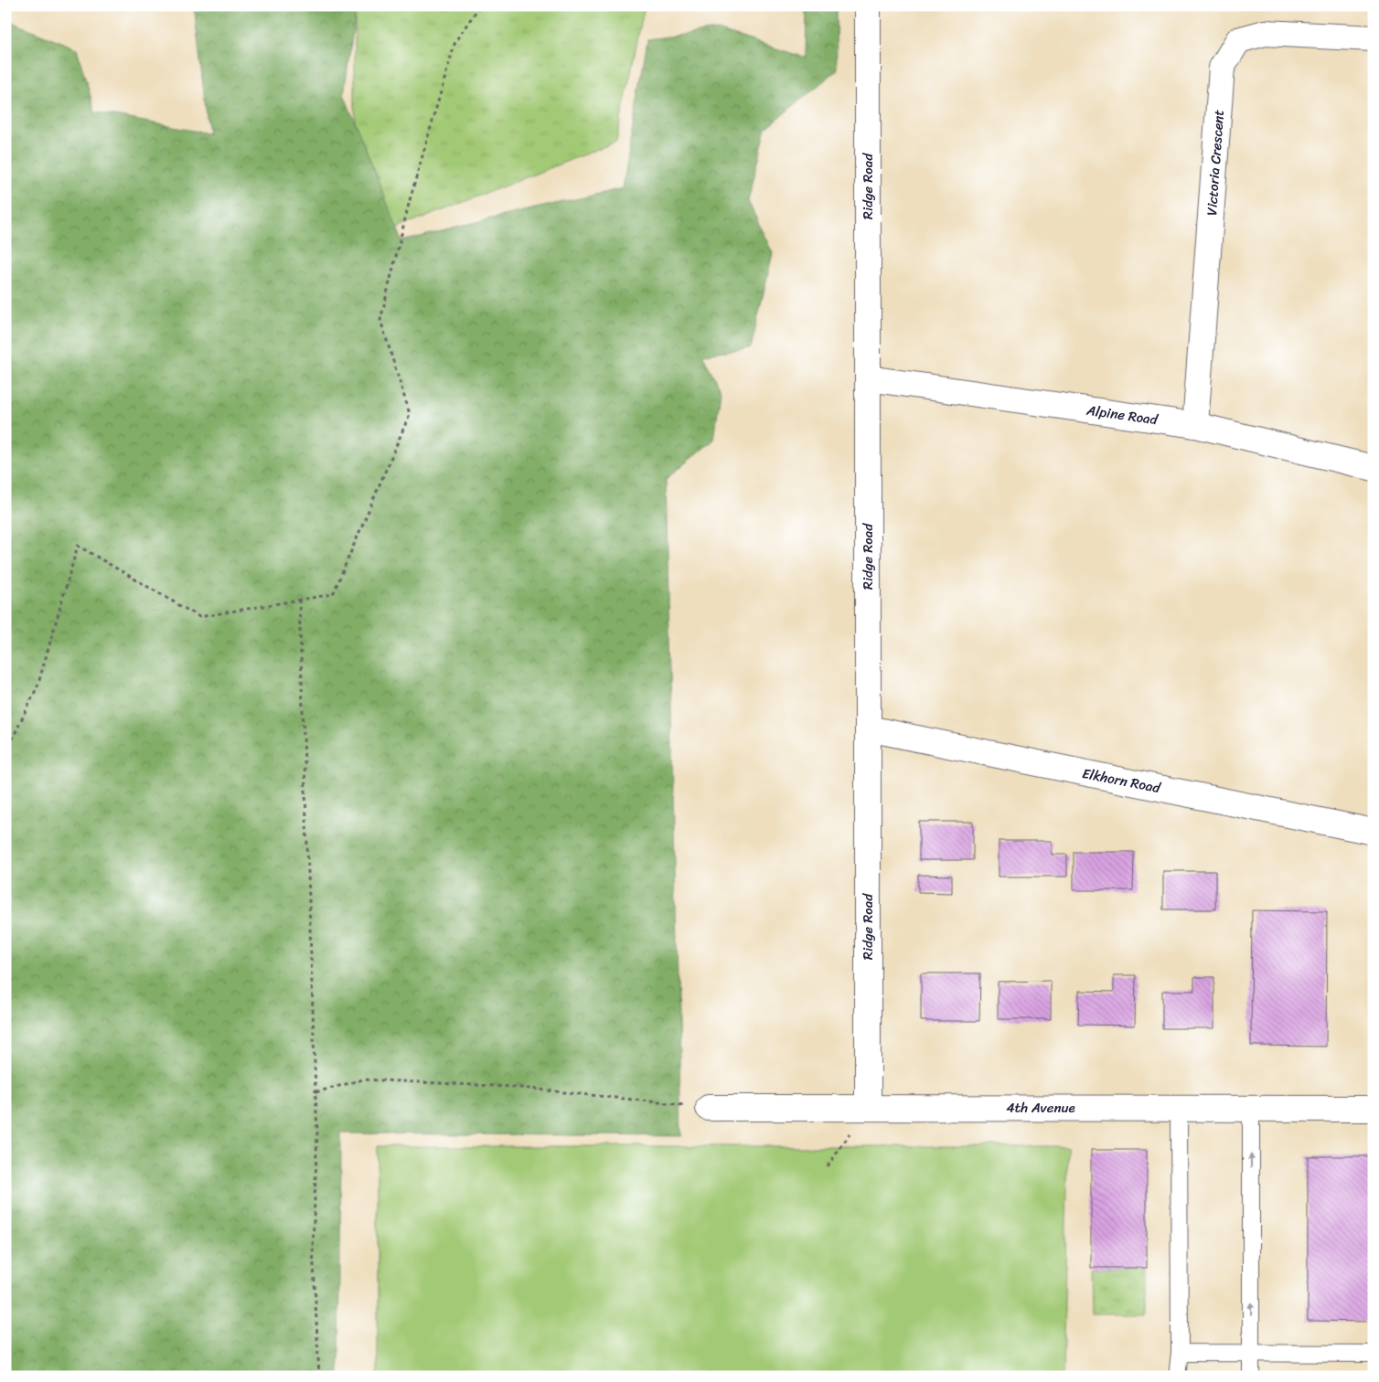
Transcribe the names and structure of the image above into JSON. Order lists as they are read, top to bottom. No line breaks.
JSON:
{"streets":{"street":["Victoria Crescent","Ridge Road","Alpine Road","Elkhorn Road","4th Avenue"]},"crossings":[["Victoria Crescent","Alpine Road"],["Ridge Road","Alpine Road"],["Ridge Road","Elkhorn Road"],["Ridge Road","4th Avenue"]]}
